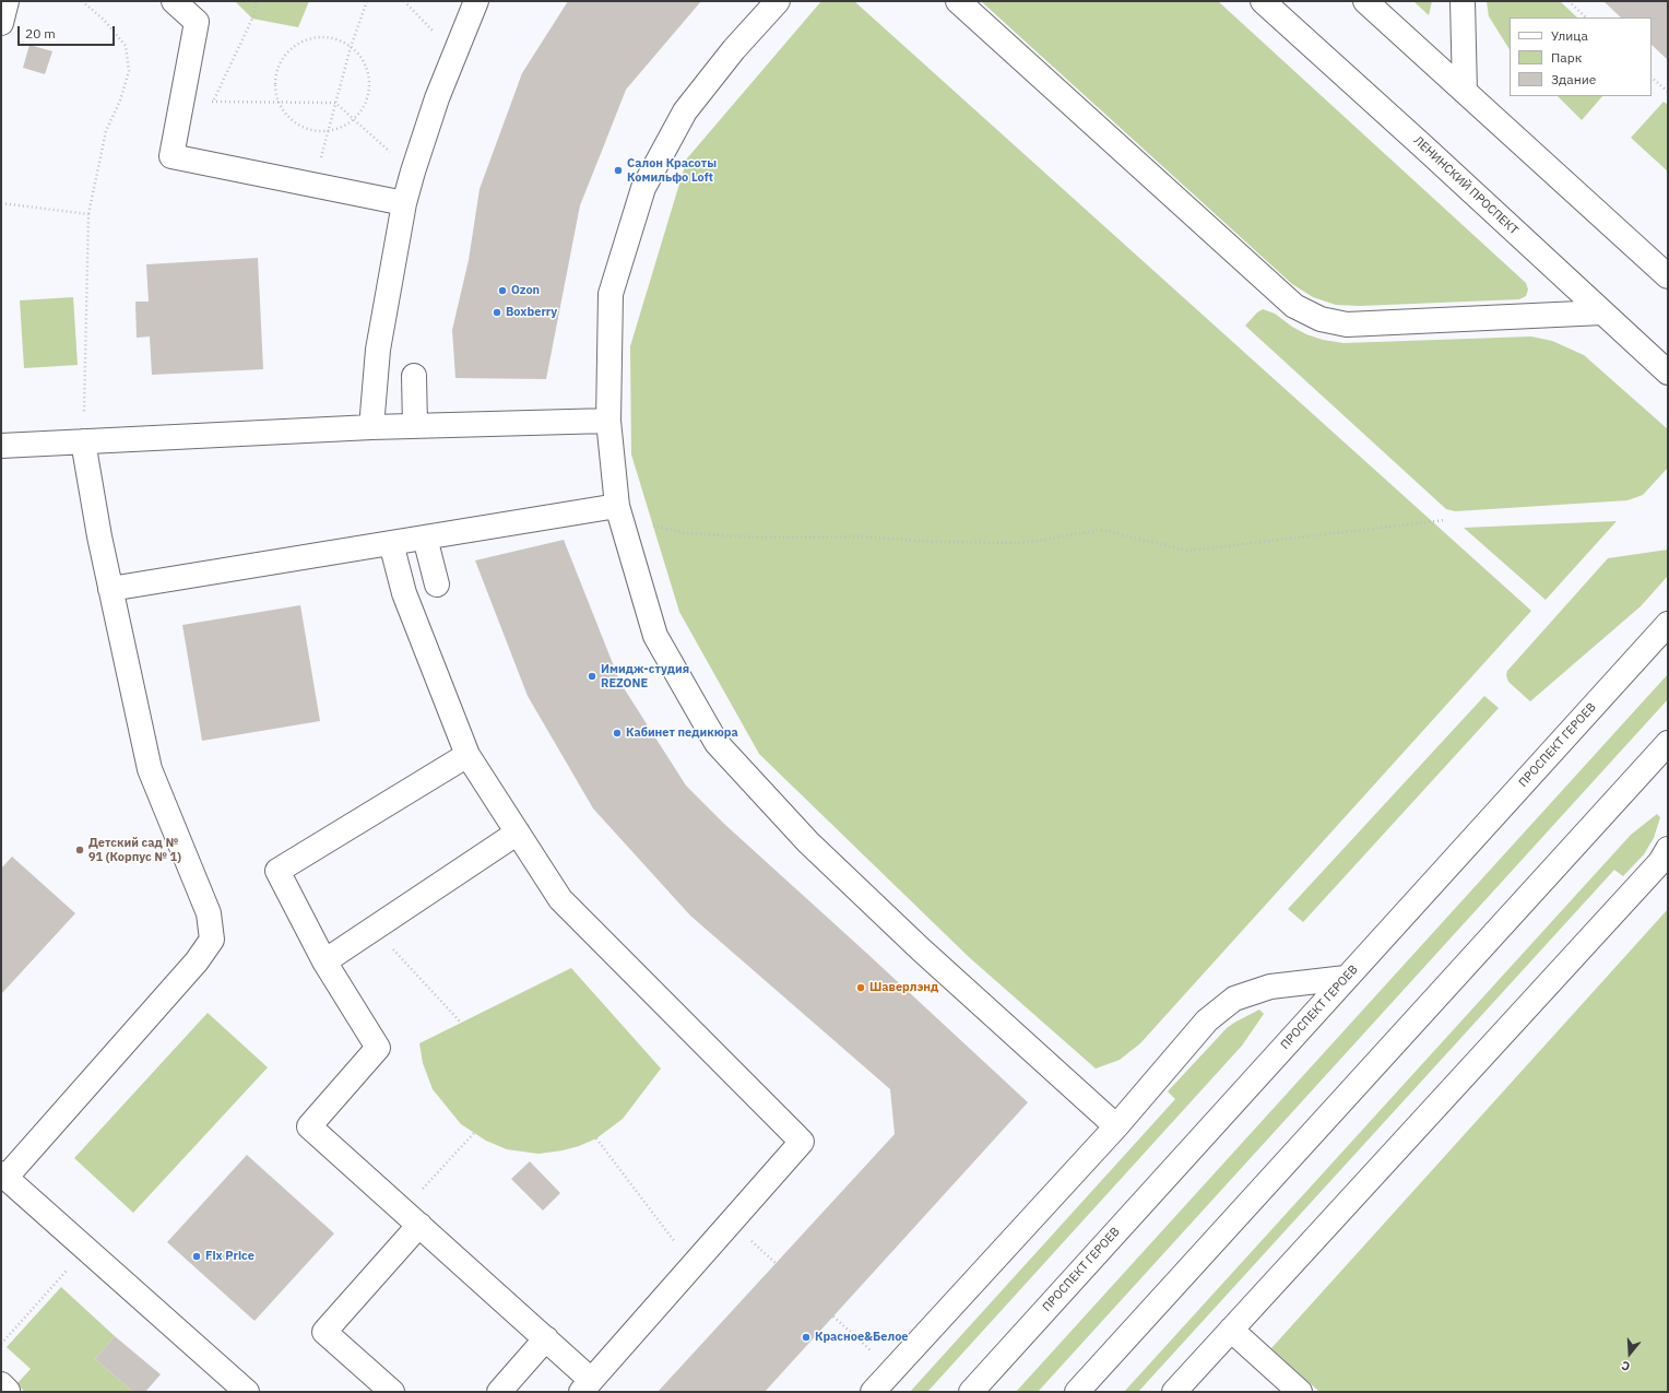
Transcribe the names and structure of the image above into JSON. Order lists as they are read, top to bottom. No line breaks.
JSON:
{"streets":{"street":["ЛЕНИНСКИЙ ПРОСПЕКТ","ПРОСПЕКТ ГЕРОЕВ"]},"places":["Салон Красоты Комильфо Loft","Ozon","Boxberry","Имидж-студия REZONE","Кабинет педикюра","Детский сад № 91 (Корпус № 1)","Шаверлэнд","Fix Price","Красное&Белое"],"legend":["Улица","Парк","Здание"],"scale_bar":"20 m","north":"bottom"}
